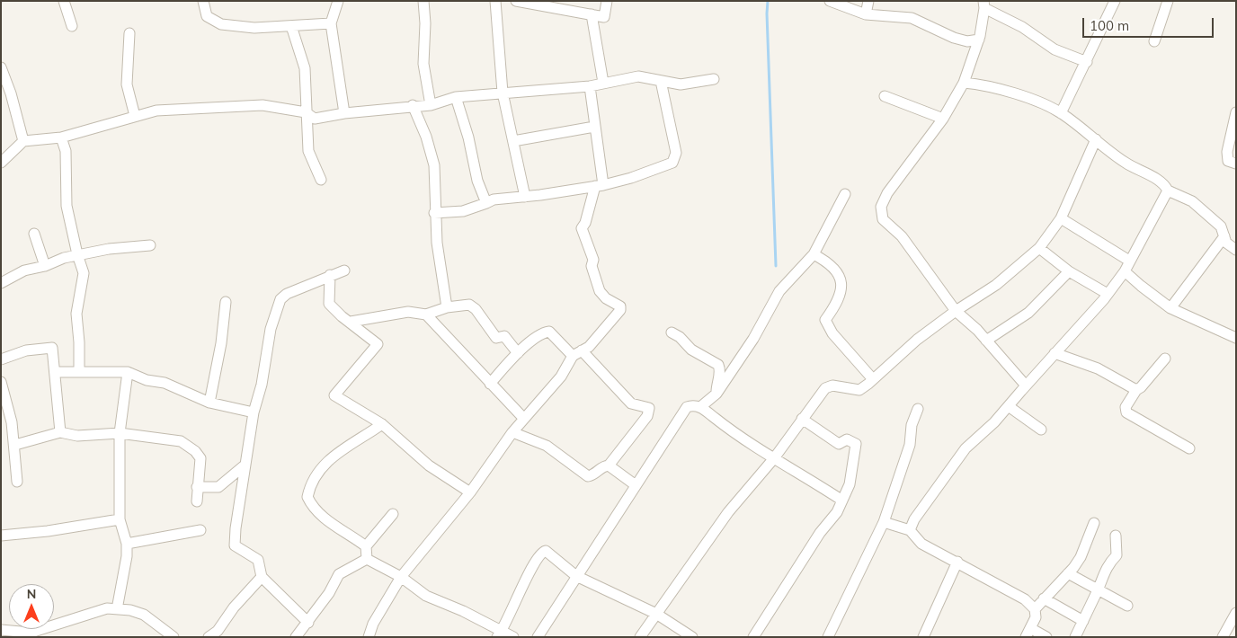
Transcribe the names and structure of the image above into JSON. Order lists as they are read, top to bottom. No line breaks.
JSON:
{"scale_bar":"100 m","north":"top"}
